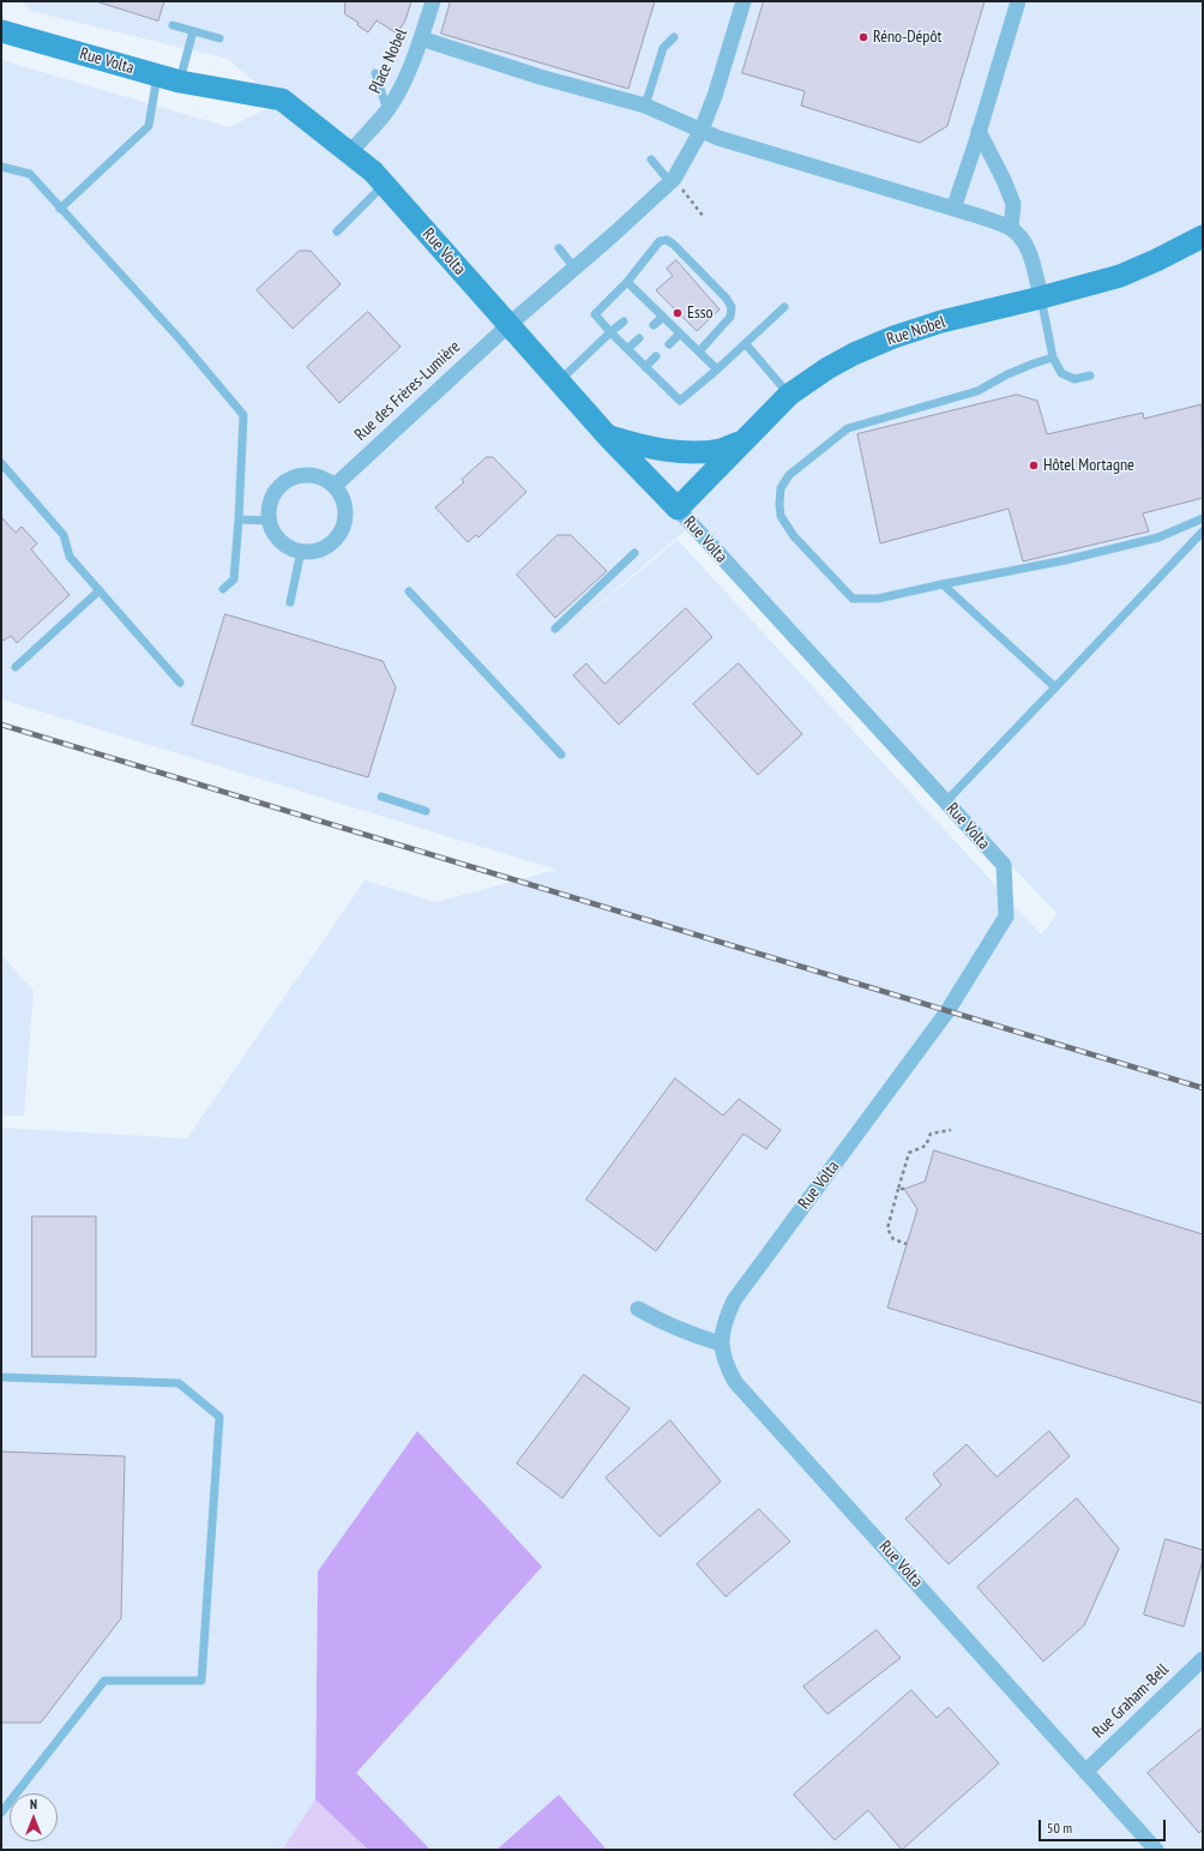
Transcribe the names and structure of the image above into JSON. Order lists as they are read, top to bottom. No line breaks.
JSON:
{"streets":{"street":["Rue Volta","Place Nobel","Rue Nobel","Rue des Frères-Lumière","Rue Graham-Bell"]},"crossings":[["Rue Volta","Place Nobel"],["Rue Volta","Rue Nobel"],["Rue Volta","Rue des Frères-Lumière"],["Rue Volta","Rue Graham-Bell"]],"places":["Réno-Dépôt","Esso","Hôtel Mortagne"],"scale_bar":"50 m","north":"top"}
